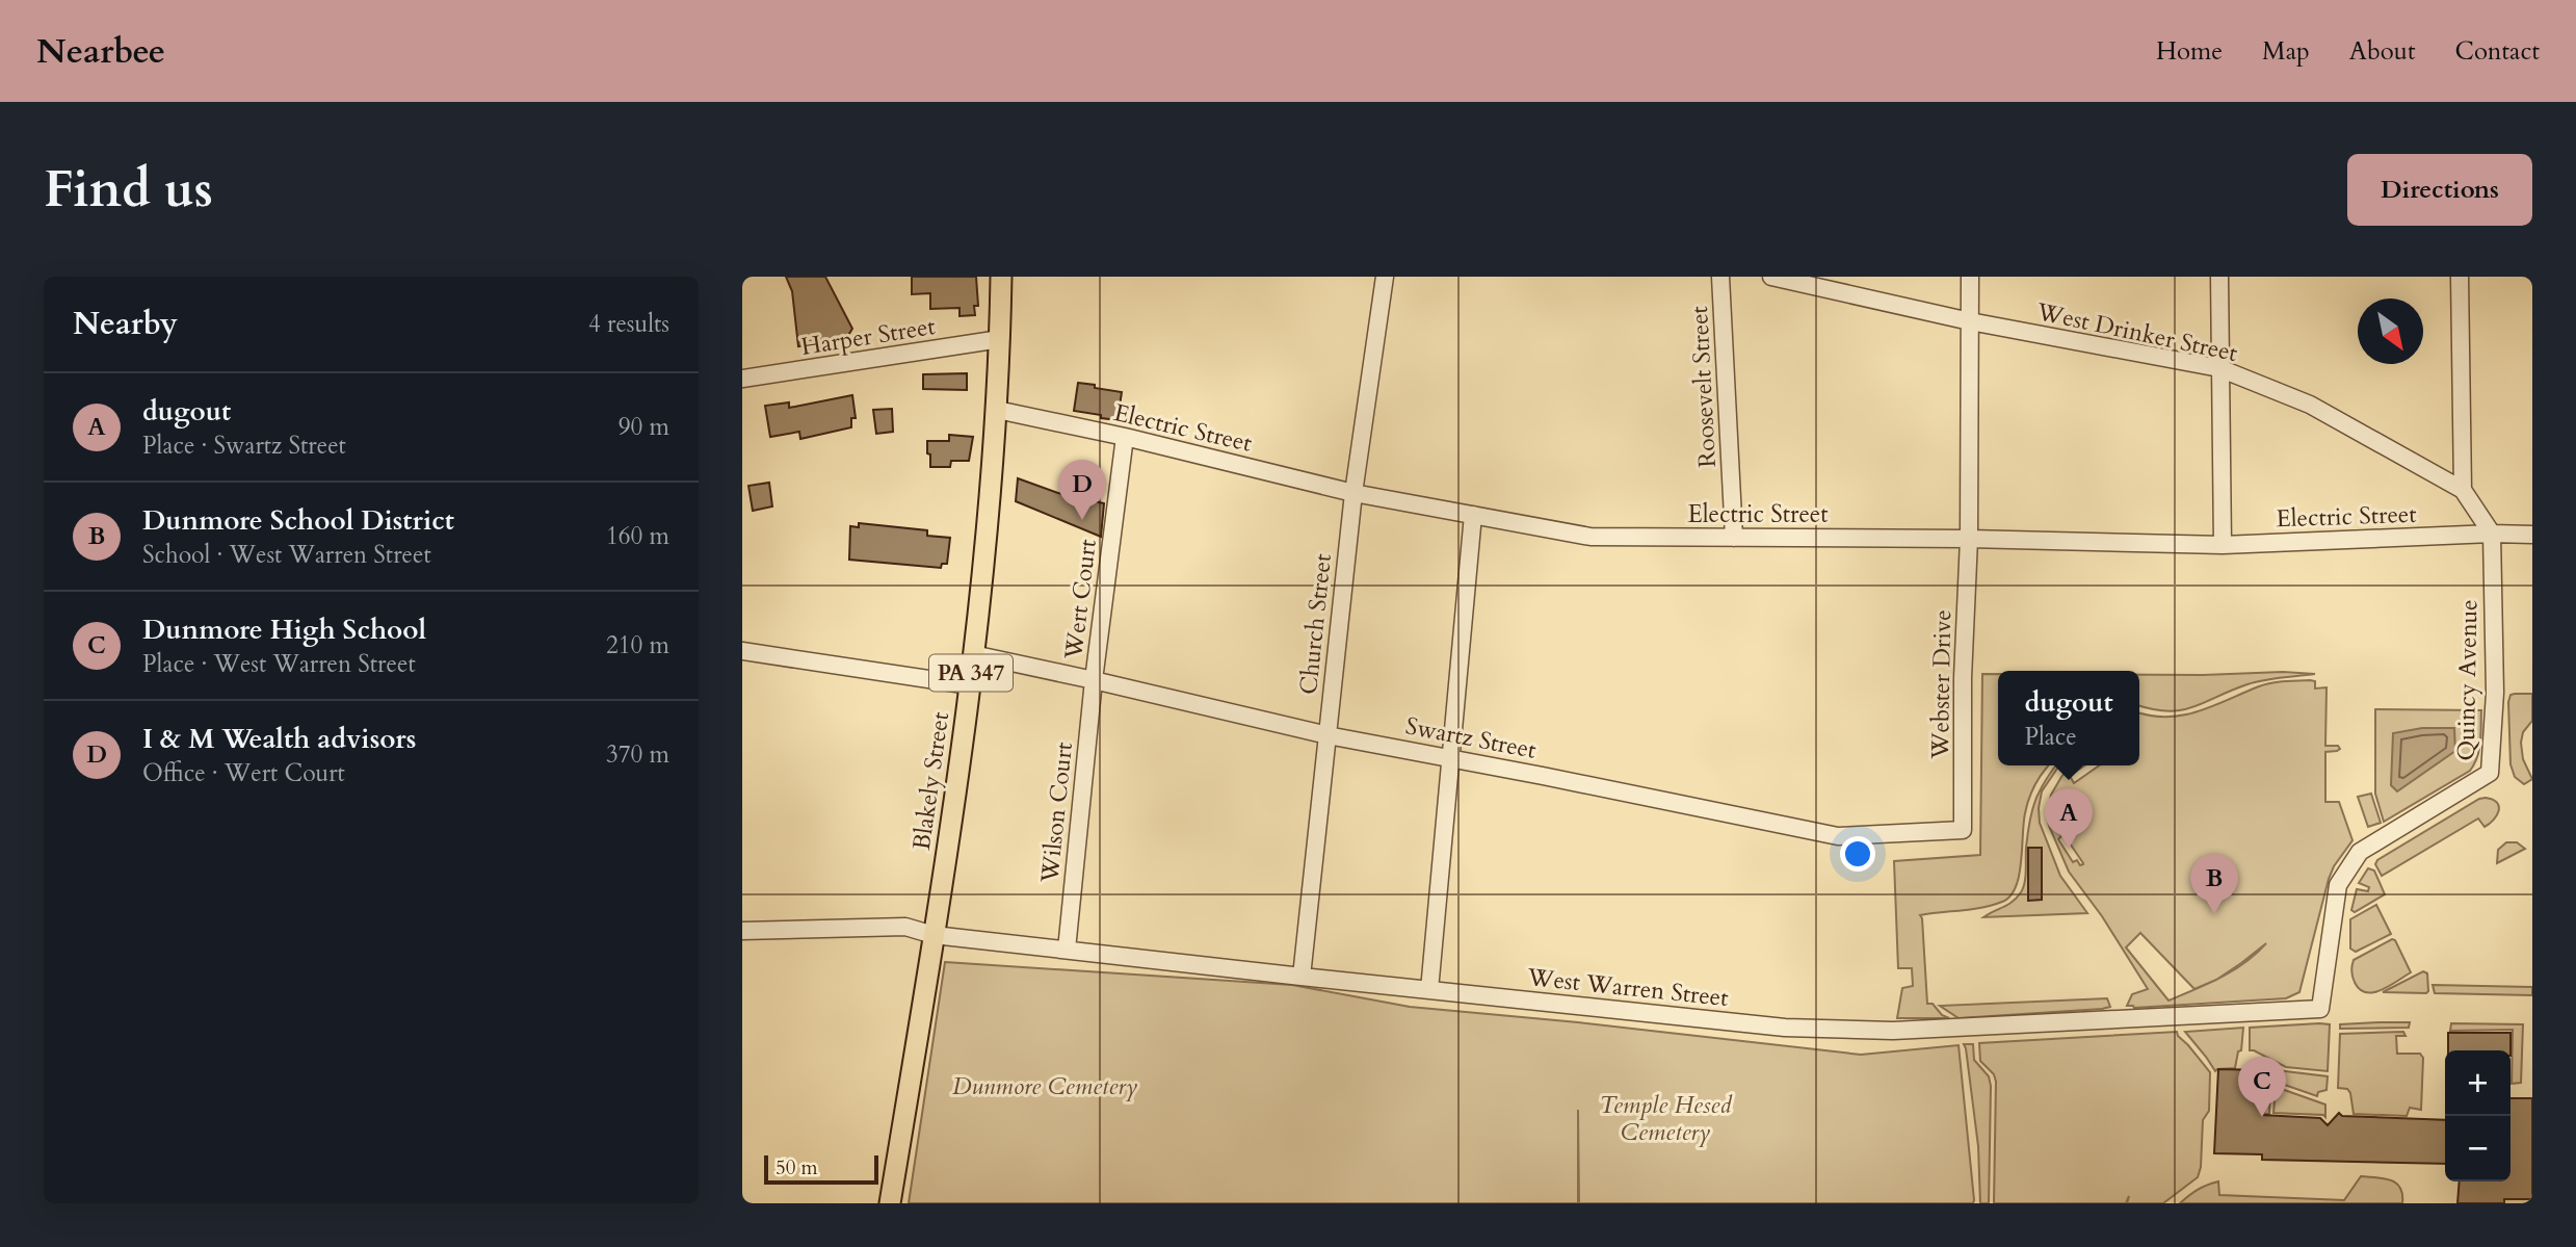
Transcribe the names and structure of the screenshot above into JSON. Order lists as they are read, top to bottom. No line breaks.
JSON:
{"streets":{"main road":["PA 347","Blakely Street"],"street":["West Drinker Street","Harper Street","Roosevelt Street","Electric Street","Wert Court","Church Street","Quincy Avenue","Webster Drive","Swartz Street","Wilson Court","West Warren Street"]},"crossings":[["West Drinker Street","Electric Street"],["West Drinker Street","Quincy Avenue"],["West Drinker Street","Webster Drive"],["Harper Street","Blakely Street"],["Roosevelt Street","Electric Street"],["Electric Street","Wert Court"],["Electric Street","Church Street"],["Electric Street","Quincy Avenue"],["Electric Street","Webster Drive"],["Electric Street","Blakely Street"],["Wert Court","Swartz Street"],["Wert Court","Wilson Court"],["Church Street","Swartz Street"],["Church Street","West Warren Street"],["Quincy Avenue","West Warren Street"],["Webster Drive","Swartz Street"],["Swartz Street","Blakely Street"],["Swartz Street","Wilson Court"],["Blakely Street","West Warren Street"],["Wilson Court","West Warren Street"]],"parks":["Dunmore Cemetery","Temple Hesed Cemetery"],"scale_bar":"50 m","north":"bottom right","page":{"header":"Nearbee","nav":["Home","Map","About","Contact"],"buttons":"Directions","title":"Find us","heading":["Nearby","4 results"],"list":[{"mark":"A","name":"dugout","note":"Place · Swartz Street","value":"90 m"},{"mark":"B","name":"Dunmore School District","note":"School · West Warren Street","value":"160 m"},{"mark":"C","name":"Dunmore High School","note":"Place · West Warren Street","value":"210 m"},{"mark":"D","name":"I & M Wealth advisors","note":"Office · Wert Court","value":"370 m"}],"pins":["D","A","B","C"],"popup":["dugout","Place"],"map_buttons":["+","−"],"scale":"50 m"}}
